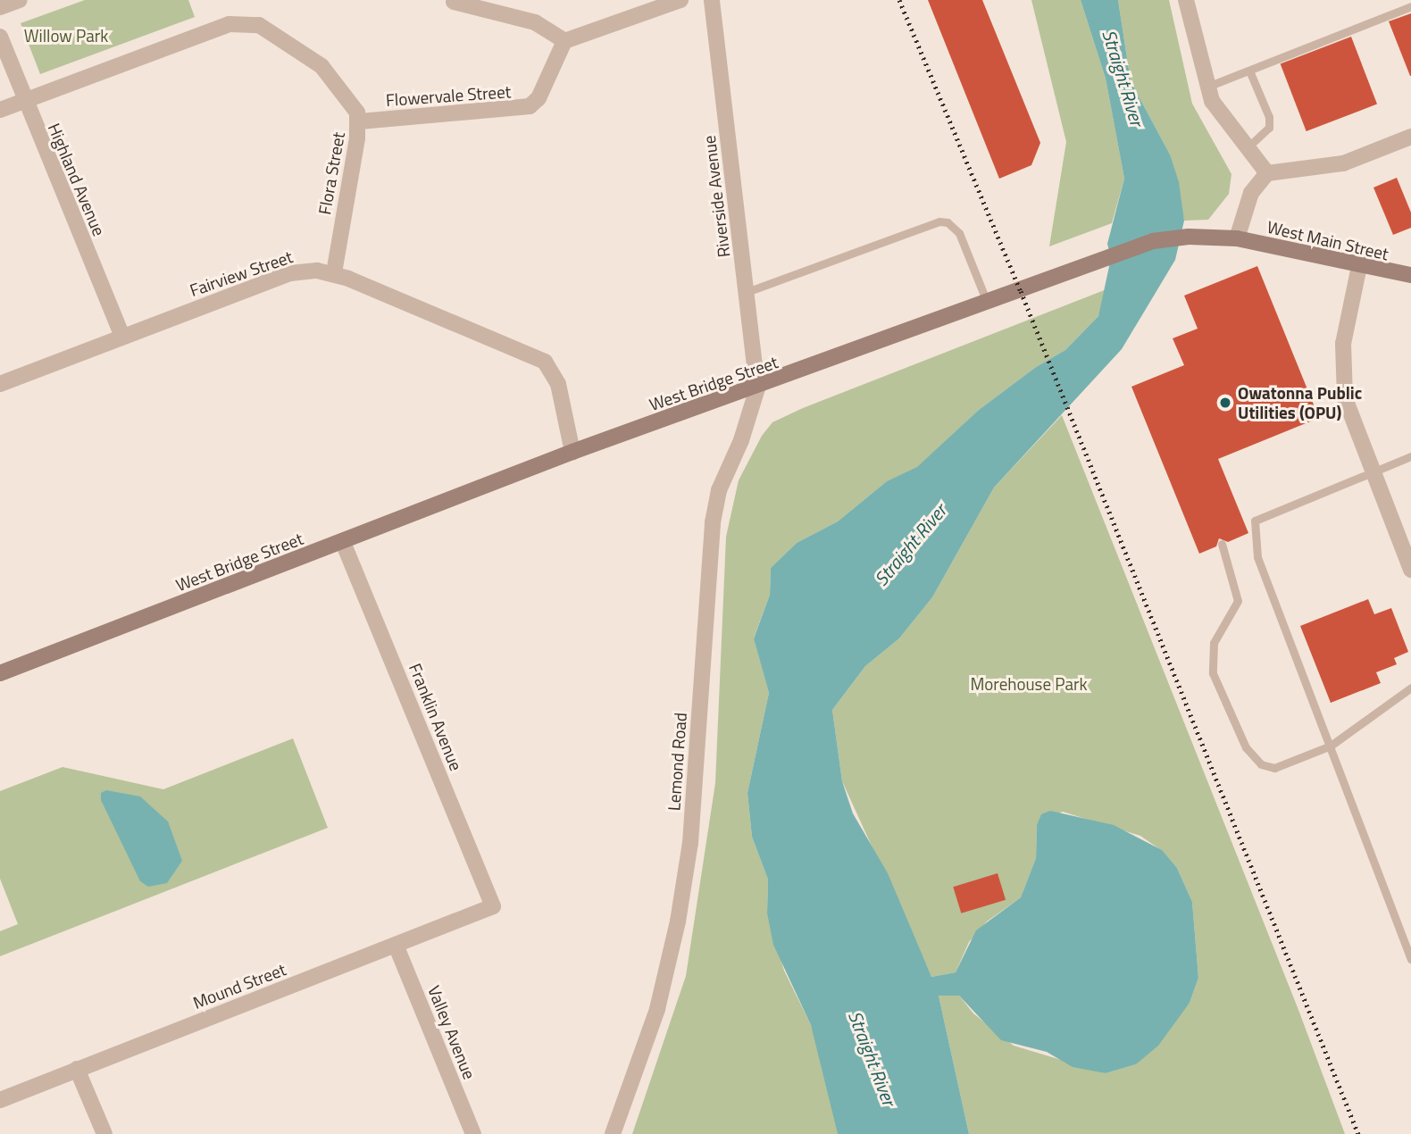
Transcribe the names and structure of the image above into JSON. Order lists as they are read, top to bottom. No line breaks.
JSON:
{"streets":{"main road":["West Main Street","West Bridge Street"],"street":["Flowervale Street","Flora Street","Highland Avenue","Riverside Avenue","Fairview Street","Franklin Avenue","Lemond Road","Mound Street","Valley Avenue"]},"crossings":[["Flowervale Street","Flora Street"],["Flora Street","Highland Avenue"],["Flora Street","Fairview Street"],["Highland Avenue","Fairview Street"],["Riverside Avenue","West Bridge Street"],["Riverside Avenue","Lemond Road"],["West Main Street","West Bridge Street"],["Fairview Street","West Bridge Street"],["West Bridge Street","Franklin Avenue"],["West Bridge Street","Lemond Road"],["Franklin Avenue","Mound Street"],["Mound Street","Valley Avenue"]],"water":["Straight River"],"parks":["Willow Park","Morehouse Park"],"places":["Owatonna Public Utilities (OPU)"]}
